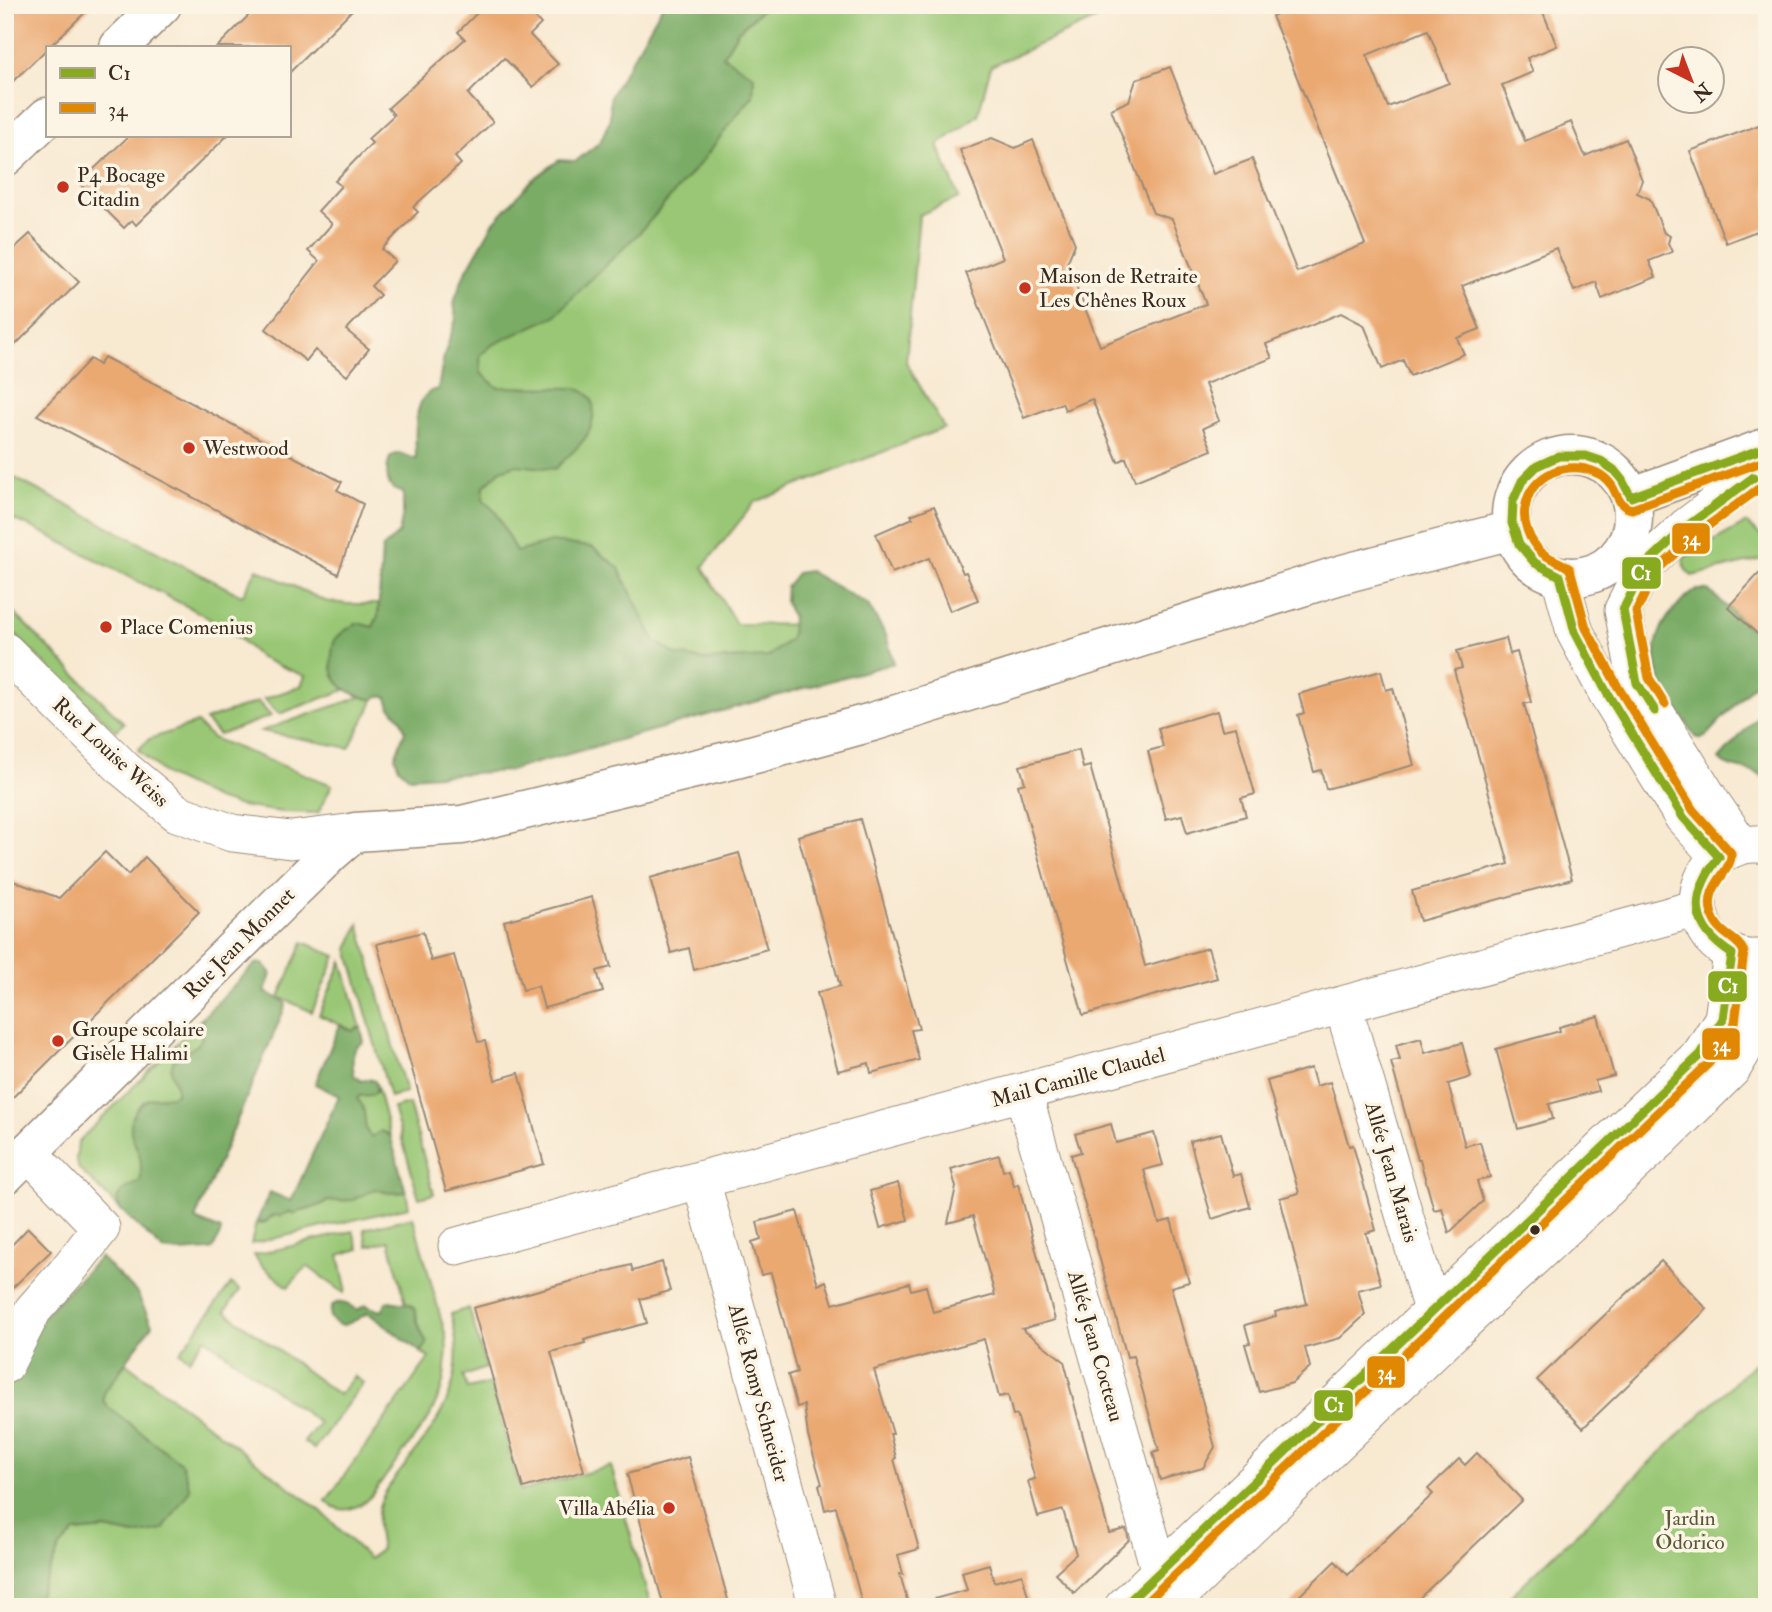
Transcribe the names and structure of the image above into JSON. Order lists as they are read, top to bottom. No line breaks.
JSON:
{"streets":{"street":["Rue Louise Weiss","Rue Jean Monnet","Mail Camille Claudel","Allée Jean Marais","Allée Jean Cocteau","Allée Romy Schneider"]},"crossings":[["Rue Louise Weiss","Rue Jean Monnet"],["Mail Camille Claudel","Allée Jean Marais"],["Mail Camille Claudel","Allée Jean Cocteau"],["Mail Camille Claudel","Allée Romy Schneider"]],"parks":["Jardin Odorico"],"places":["P4 Bocage Citadin","Maison de Retraite Les Chênes Roux","Westwood","Place Comenius","Groupe scolaire Gisèle Halimi","Villa Abélia"],"lines":["transit line C1","transit line 34"],"legend":["C1","34"],"north":"bottom right"}
